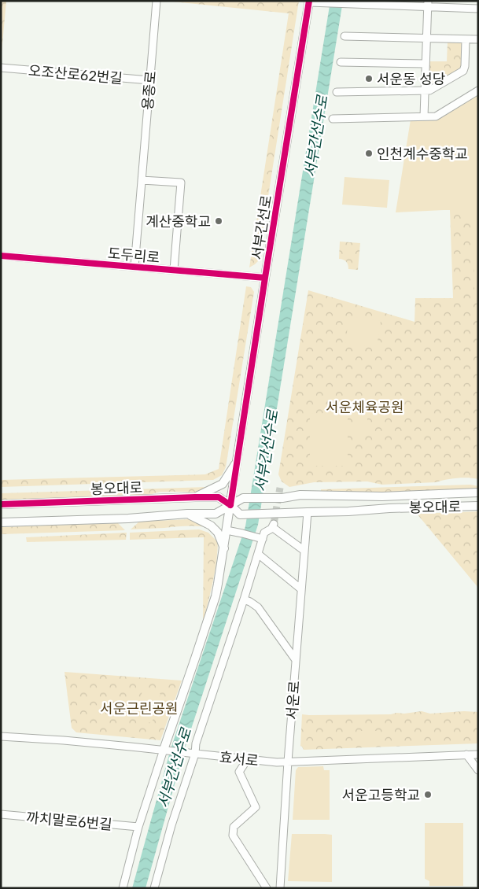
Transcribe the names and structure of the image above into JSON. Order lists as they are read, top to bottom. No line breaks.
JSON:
{"streets":{"main road":["서부간선로","봉오대로"],"street":["오조산로62번길","용종로","도두리로","서운로","효서로","까치말로6번길"]},"crossings":[["오조산로62번길","용종로"],["용종로","도두리로"],["서부간선로","도두리로"],["서부간선로","봉오대로"],["서부간선로","효서로"],["봉오대로","서운로"],["서운로","효서로"]],"water":["서부간선수로"],"parks":["서운체육공원","서운근린공원"],"places":["서운동 성당","인천계수중학교","계산중학교","서운고등학교"]}
